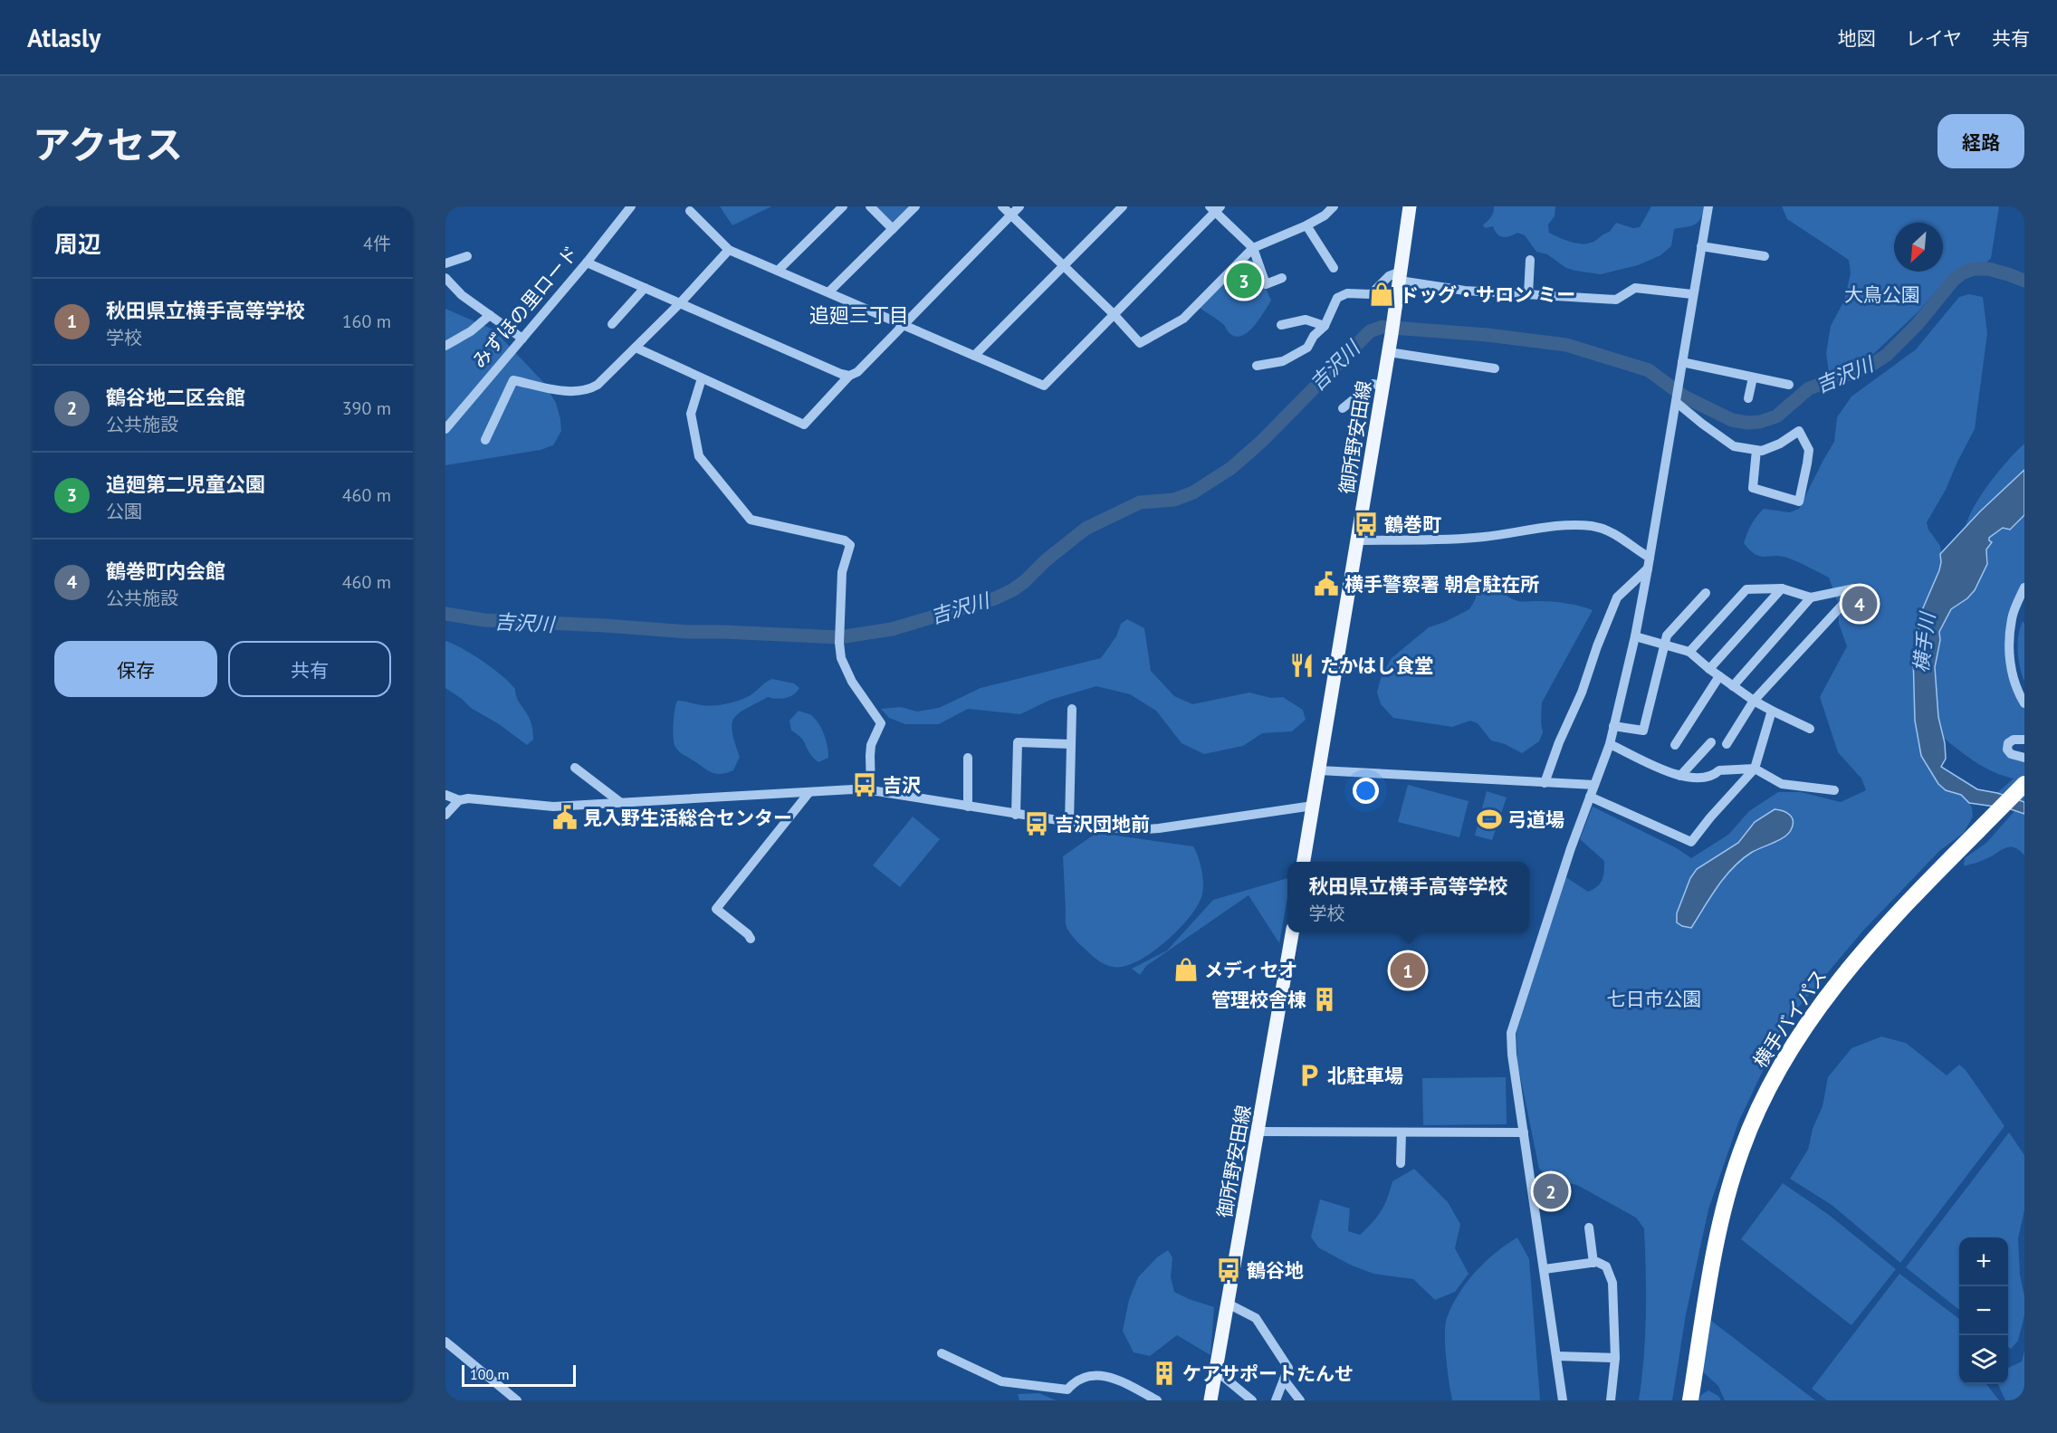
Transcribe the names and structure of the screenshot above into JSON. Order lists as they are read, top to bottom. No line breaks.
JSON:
{"streets":{"highway":["横手バイパス"],"main road":["御所野安田線"],"street":["みずほの里ロード"]},"districts":["追廻三丁目"],"water":["吉沢川","横手川"],"parks":["大鳥公園","七日市公園"],"places":{"shop":["ドッグ・サロン ミー","メディセオ"],"bus stop":["鶴巻町","吉沢","吉沢団地前","鶴谷地"],"public building":["横手警察署 朝倉駐在所","見入野生活総合センター"],"restaurant":["たかはし食堂"],"sports":["弓道場"],"building":["管理校舎棟","ケアサポートたんせ"],"parking":["北駐車場"]},"scale_bar":"100 m","north":"bottom left","page":{"header":"Atlasly","nav":["地図","レイヤ","共有"],"title":"アクセス","buttons":["経路",["保存","共有"]],"heading":["周辺","4件"],"pins":["3","4","1","2"],"list":[{"mark":"1","name":"秋田県立横手高等学校","note":"学校","value":"160 m"},{"mark":"2","name":"鶴谷地二区会館","note":"公共施設","value":"390 m"},{"mark":"3","name":"追廻第二児童公園","note":"公園","value":"460 m"},{"mark":"4","name":"鶴巻町内会館","note":"公共施設","value":"460 m"}],"popup":["秋田県立横手高等学校","学校"],"map_buttons":["+","−"],"scale":"100 m"}}
